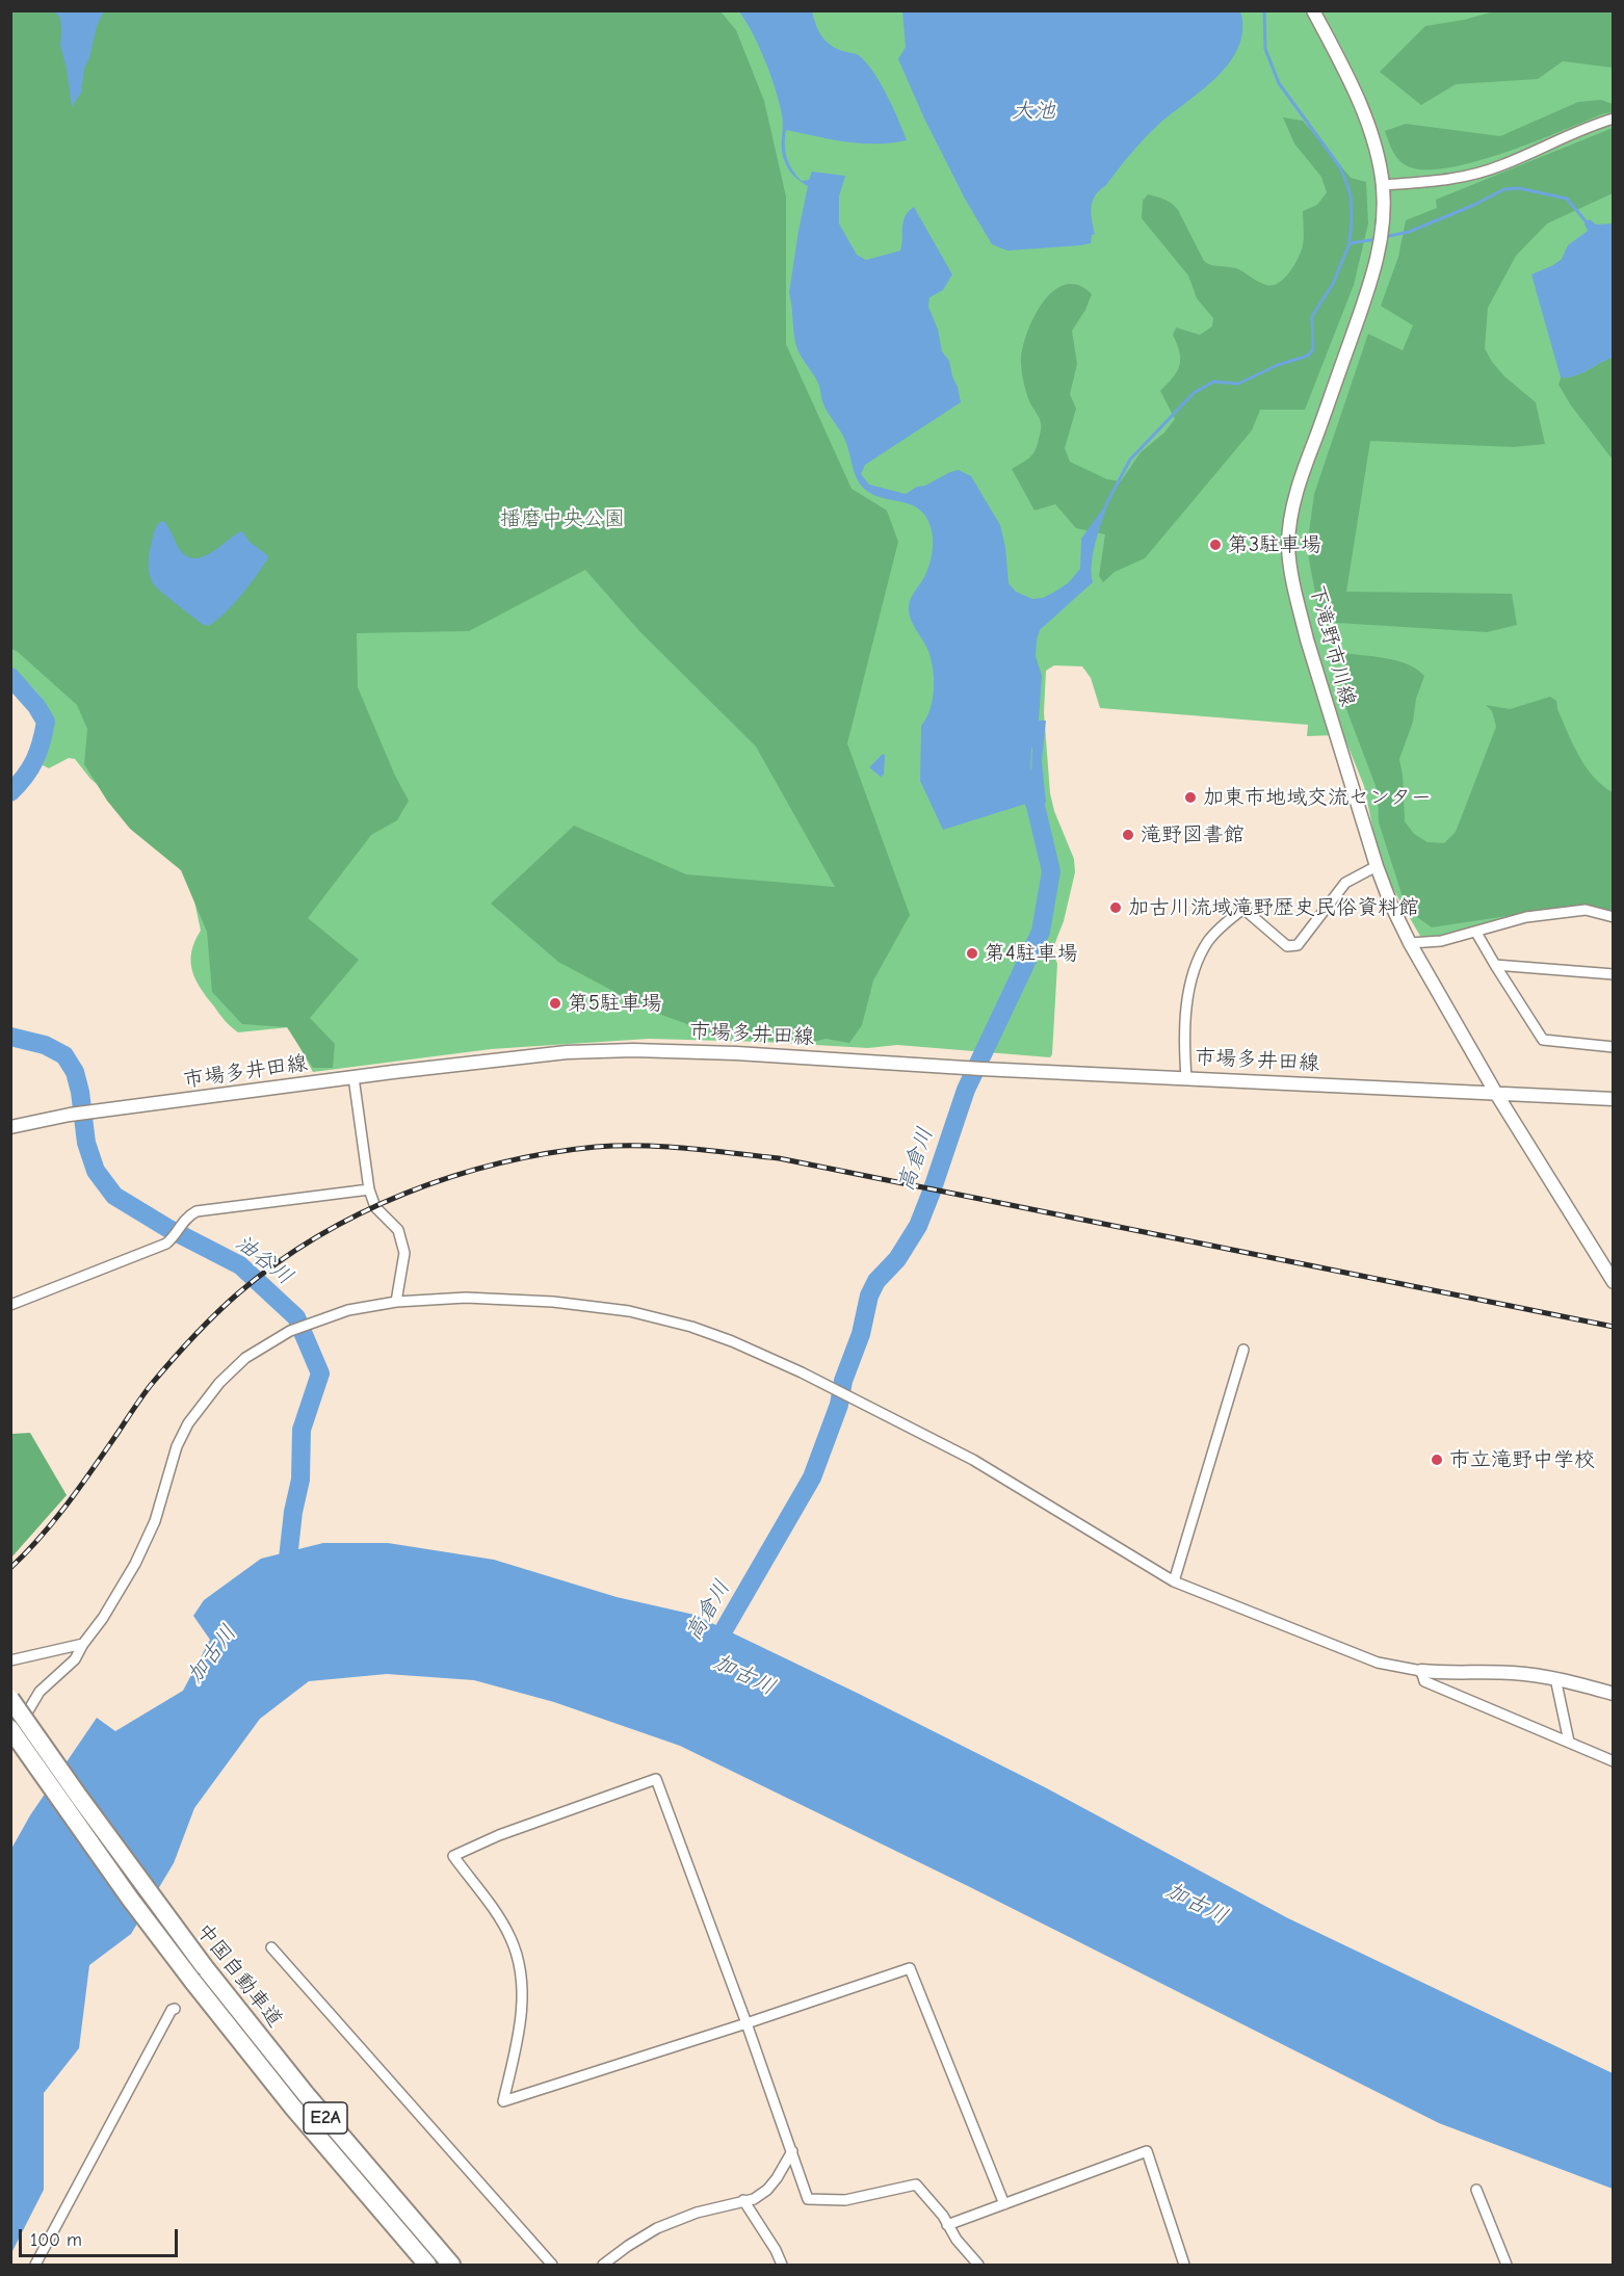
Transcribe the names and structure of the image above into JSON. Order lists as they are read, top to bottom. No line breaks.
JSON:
{"streets":{"highway":["中国自動車道","E2A"],"main road":["下滝野市川線","市場多井田線"]},"crossings":[["下滝野市川線","市場多井田線"]],"water":["大池","高倉川","油谷川","加古川"],"parks":["播磨中央公園"],"places":["第3駐車場","加東市地域交流センター","滝野図書館","加古川流域滝野歴史民俗資料館","第4駐車場","第5駐車場","市立滝野中学校"],"scale_bar":"100 m"}
